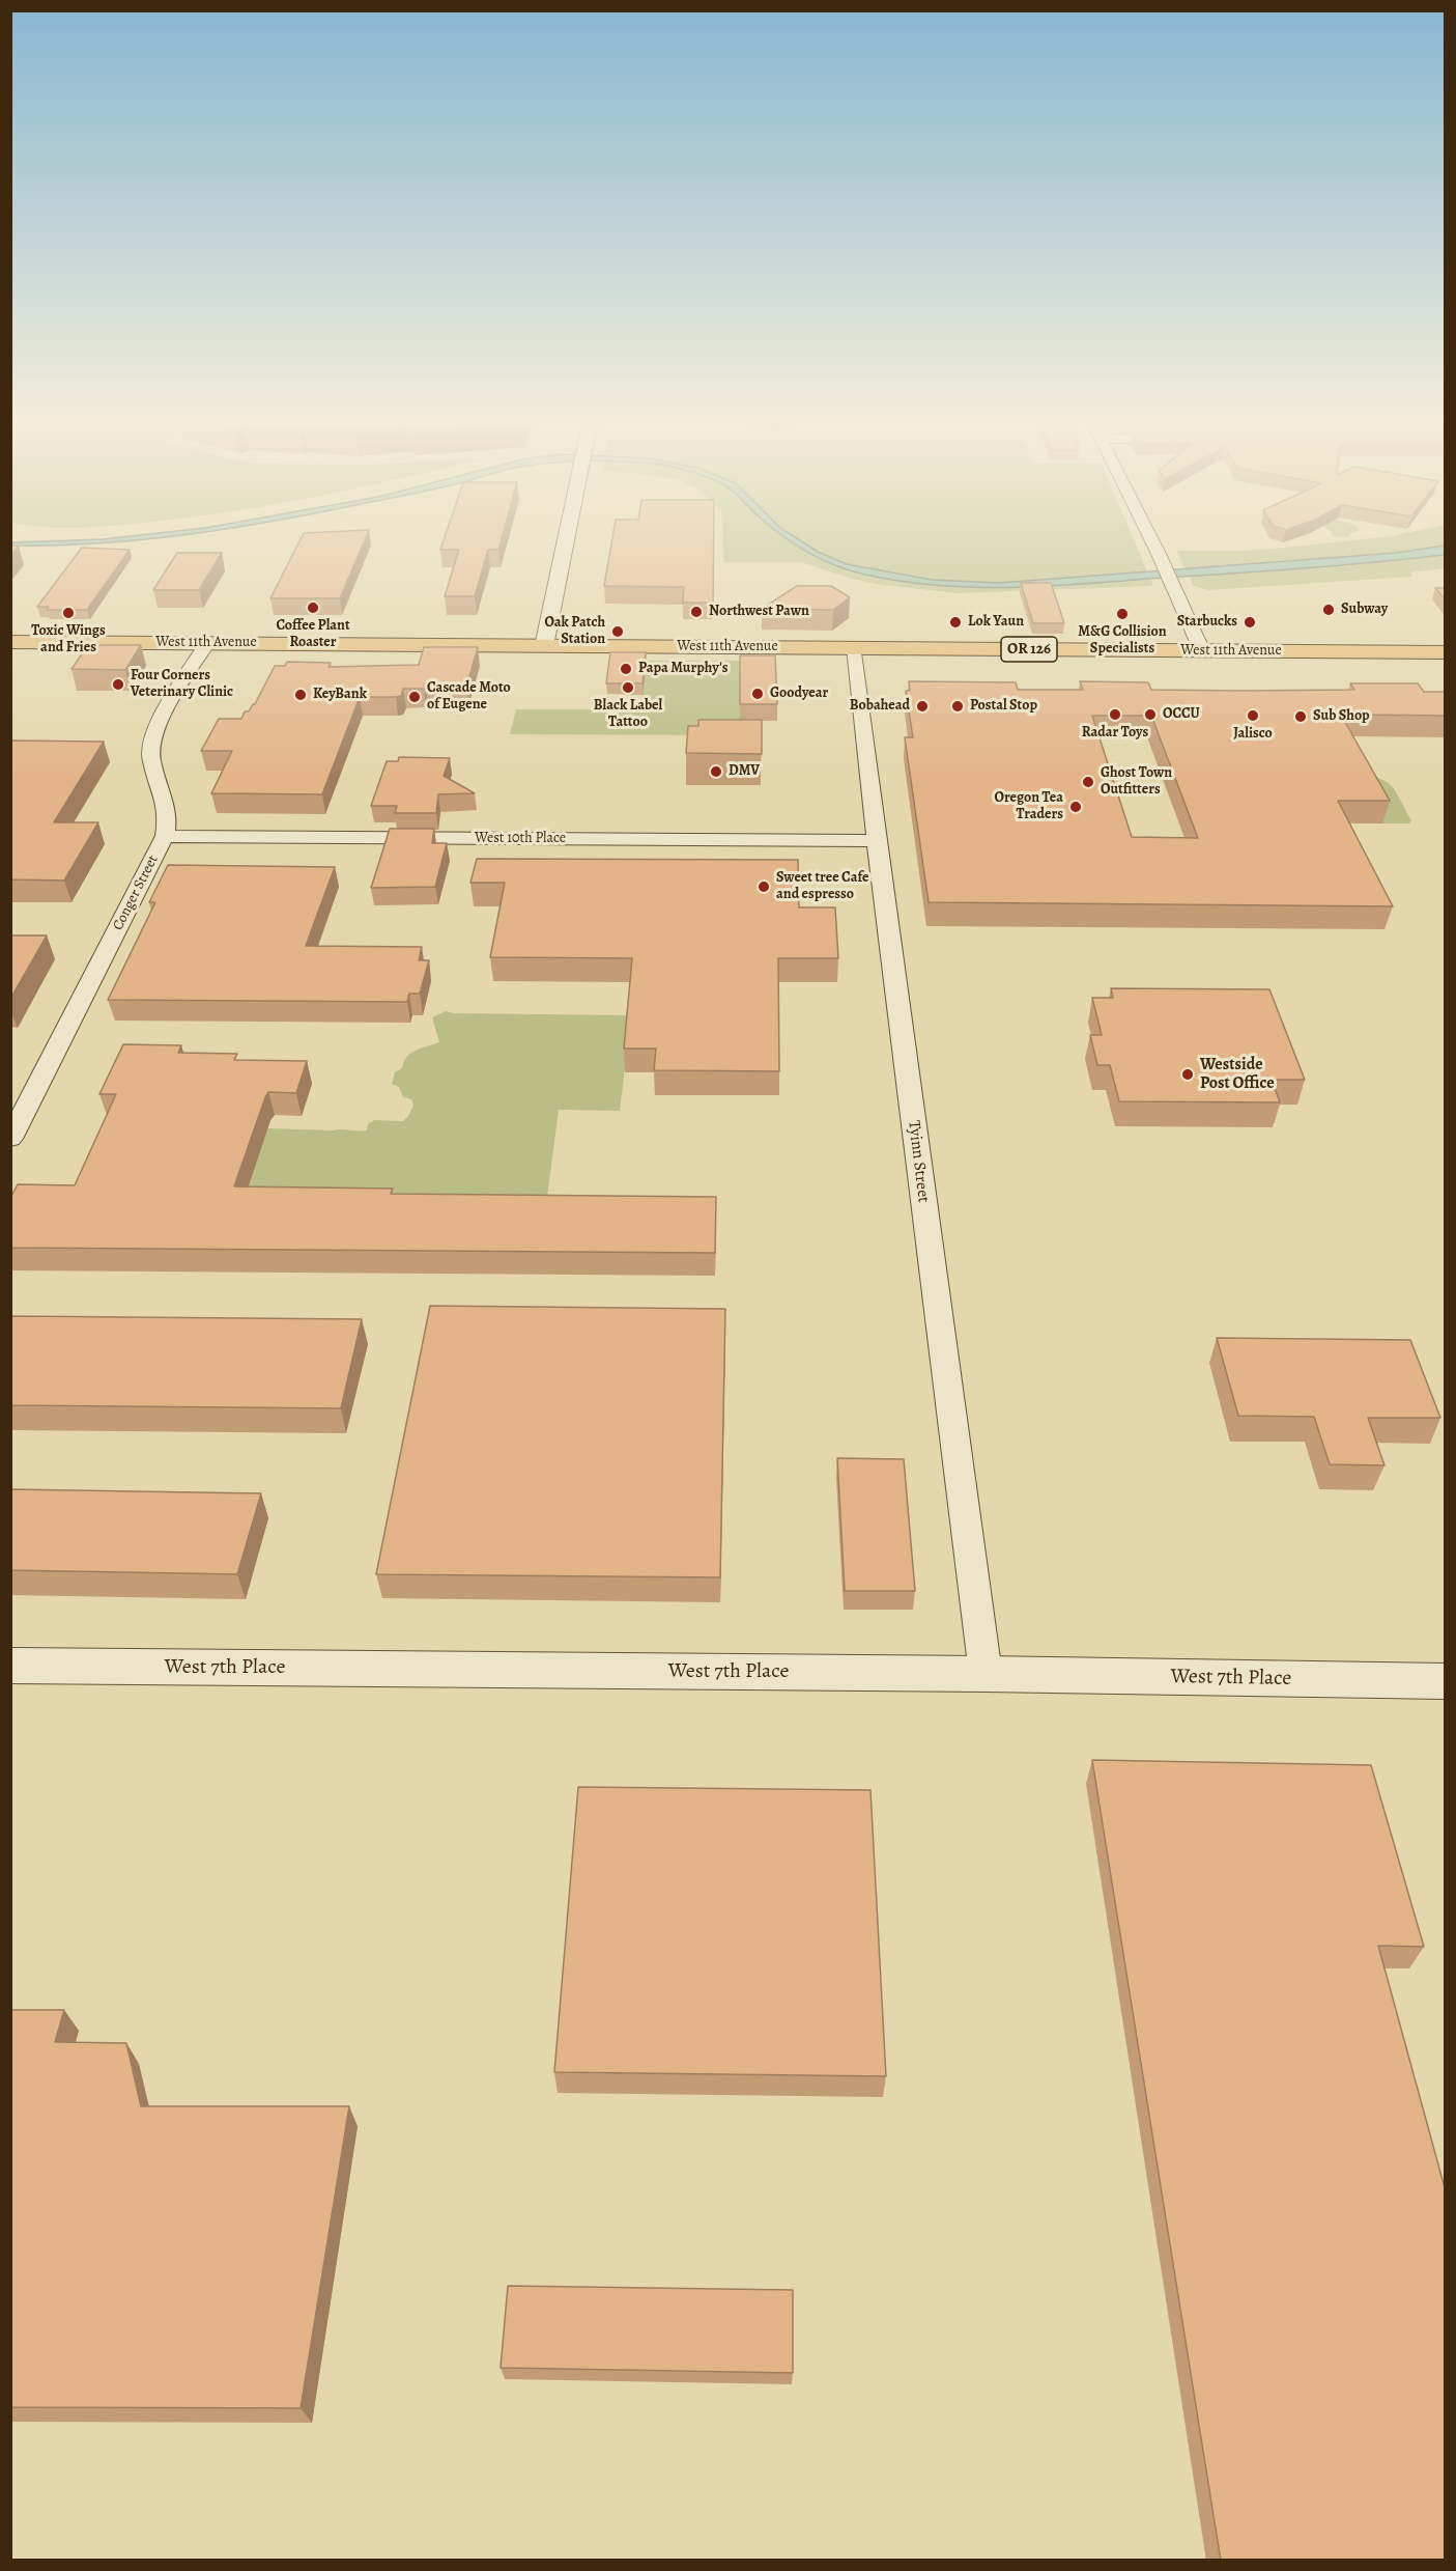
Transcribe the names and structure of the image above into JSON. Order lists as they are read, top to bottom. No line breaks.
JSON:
{"streets":{"main road":["West 11th Avenue","OR 126"],"street":["West 10th Place","Conger Street","Tyinn Street","West 7th Place"]},"crossings":[["West 11th Avenue","Conger Street"],["West 11th Avenue","Tyinn Street"],["West 10th Place","Conger Street"],["West 10th Place","Tyinn Street"],["Tyinn Street","West 7th Place"]],"places":["Coffee Plant Roaster","Subway","Northwest Pawn","Toxic Wings and Fries","M&G Collision Specialists","Lok Yaun","Starbucks","Oak Patch Station","Papa Murphy's","Four Corners Veterinary Clinic","Black Label Tattoo","Goodyear","KeyBank","Cascade Moto of Eugene","Bobahead","Postal Stop","Radar Toys","OCCU","Jalisco","Sub Shop","DMV","Ghost Town Outfitters","Oregon Tea Traders","Sweet tree Cafe and espresso","Westside Post Office"]}
